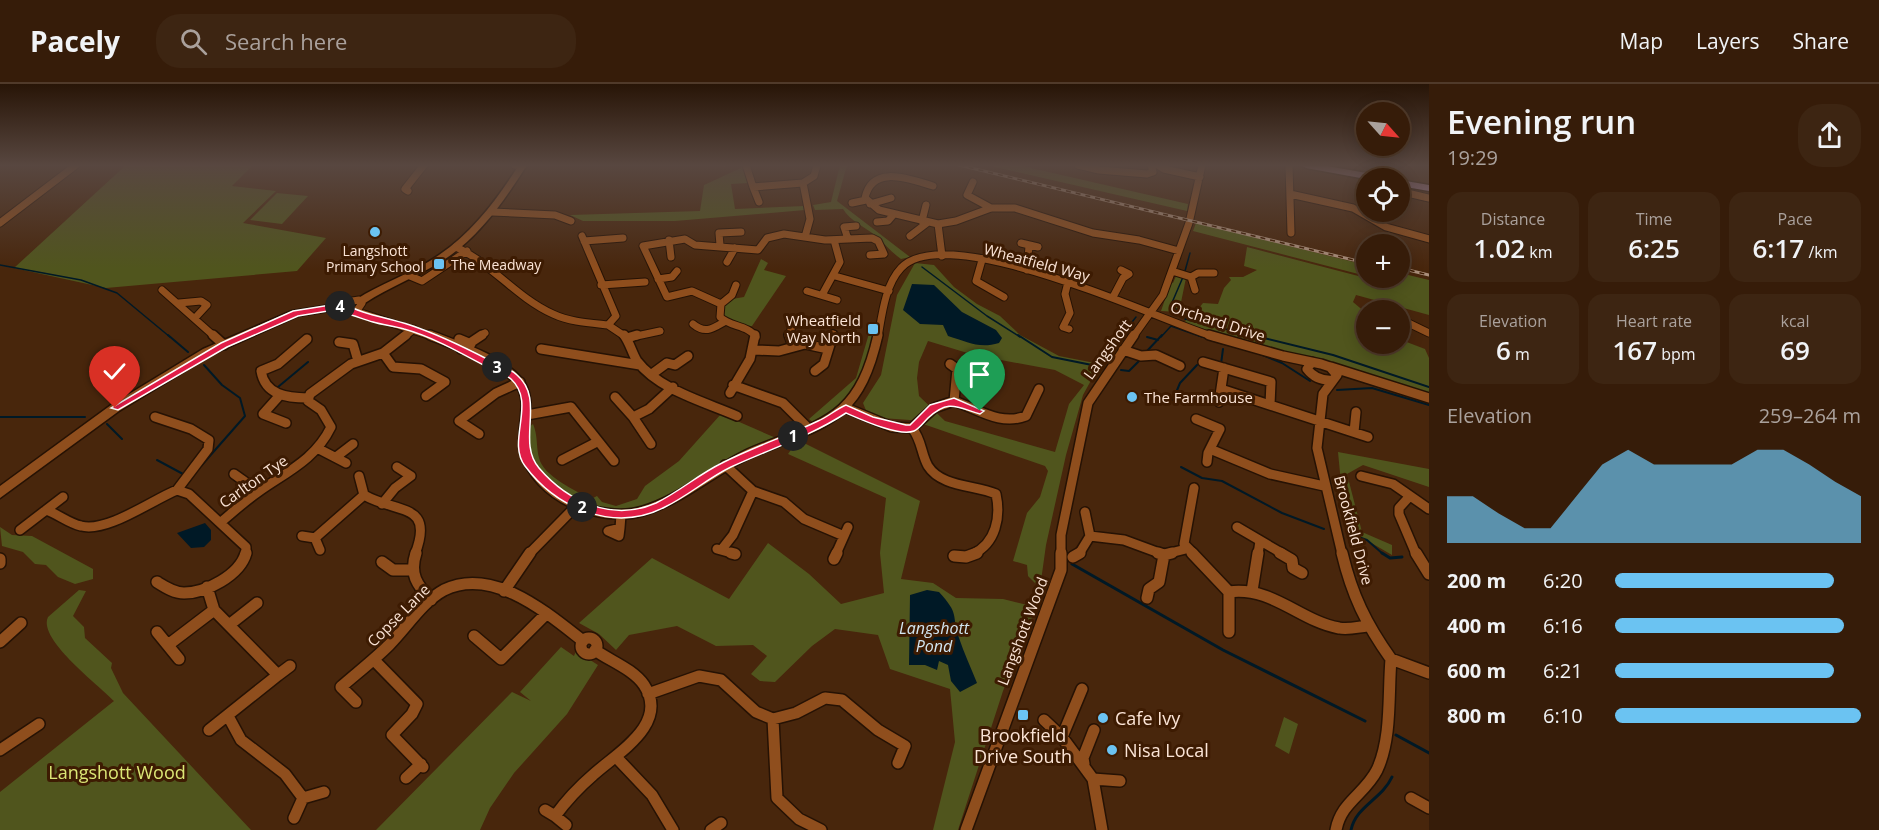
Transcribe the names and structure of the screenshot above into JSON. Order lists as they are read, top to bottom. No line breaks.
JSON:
{"streets":{"street":["Wheatfield Way","Orchard Drive","Langshott","Carlton Tye","Brookfield Drive","Copse Lane","Langshott Wood"]},"crossings":[["Wheatfield Way","Orchard Drive"],["Wheatfield Way","Langshott"],["Orchard Drive","Langshott"],["Langshott","Langshott Wood"]],"water":["Langshott Pond"],"parks":["Langshott Wood"],"places":{"other":["Langshott Primary School","The Farmhouse","Cafe Ivy","Nisa Local"],"transit":["The Meadway","Wheatfield Way North","Brookfield Drive South"]},"north":"bottom right","page":{"header":"Pacely","search":"Search here","nav":["Map","Layers","Share"],"heading":["Evening run","19:29"],"map_buttons":["+","−"],"stats":[["Distance","1.02 km"],["Time","6:25"],["Pace","6:17 /km"],["Elevation","6 m"],["Heart rate","167 bpm"],["kcal","69"]],"pins":["4","3","1","2"],"chart":["Elevation","259–264 m"],"list":[{"name":"200 m","note":"6:20"},{"name":"400 m","note":"6:16"},{"name":"600 m","note":"6:21"},{"name":"800 m","note":"6:10"}]}}
